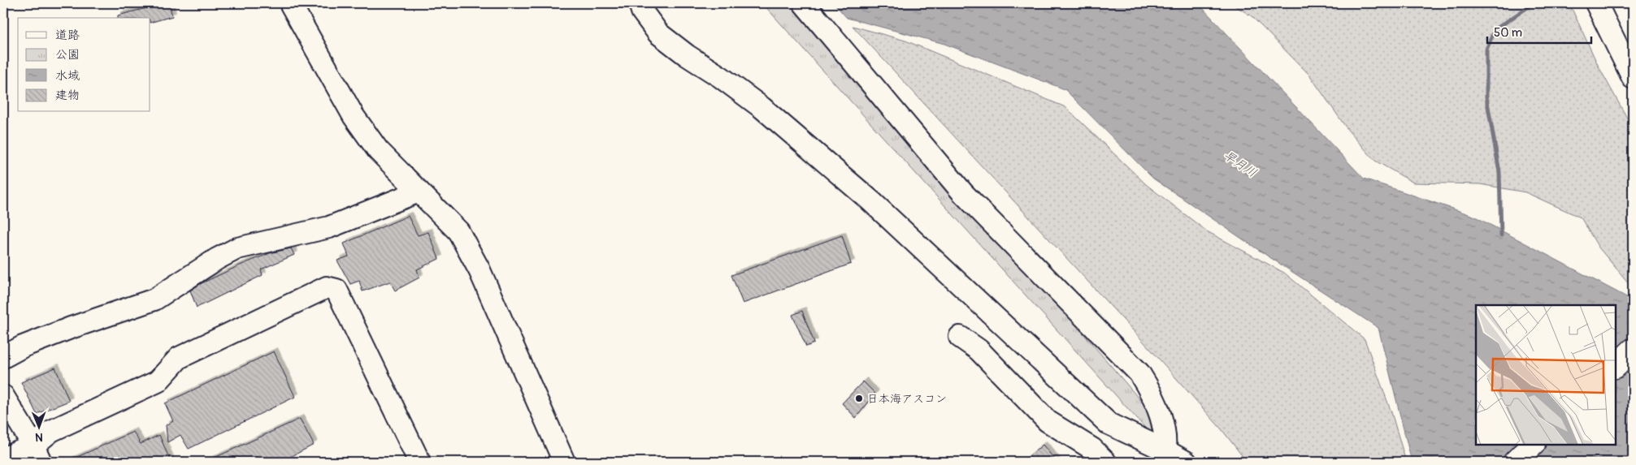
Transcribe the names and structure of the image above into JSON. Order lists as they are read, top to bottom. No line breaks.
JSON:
{"water":["早月川"],"places":["日本海アスコン"],"legend":["道路","公園","水域","建物"],"scale_bar":"50 m","north":"bottom"}
